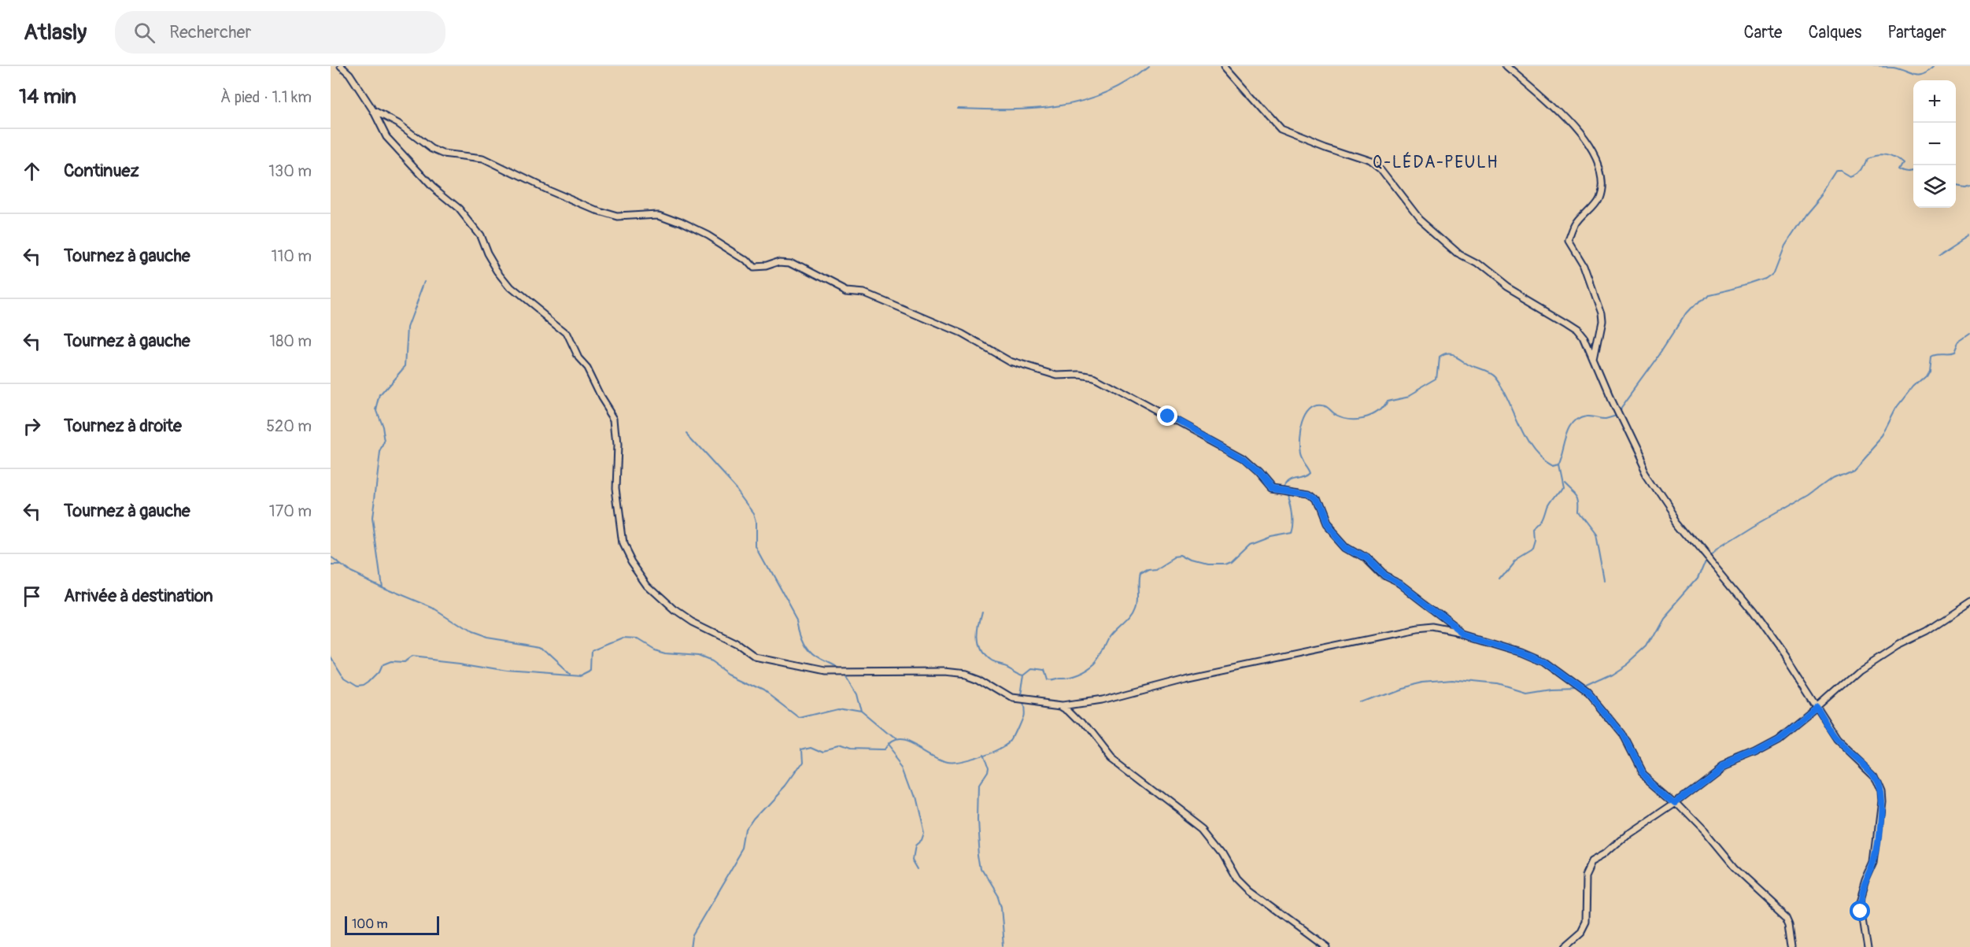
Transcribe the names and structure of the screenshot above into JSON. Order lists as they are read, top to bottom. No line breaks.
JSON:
{"districts":["Q-LÉDA-PEULH"],"scale_bar":"100 m","page":{"header":"Atlasly","search":"Rechercher","nav":["Carte","Calques","Partager"],"heading":["14 min","À pied · 1.1 km"],"map_buttons":["+","−"],"list":[["Continuez","130 m"],["Tournez à gauche","110 m"],["Tournez à gauche","180 m"],["Tournez à droite","520 m"],["Tournez à gauche","170 m"],"Arrivée à destination"],"scale":"100 m"}}
